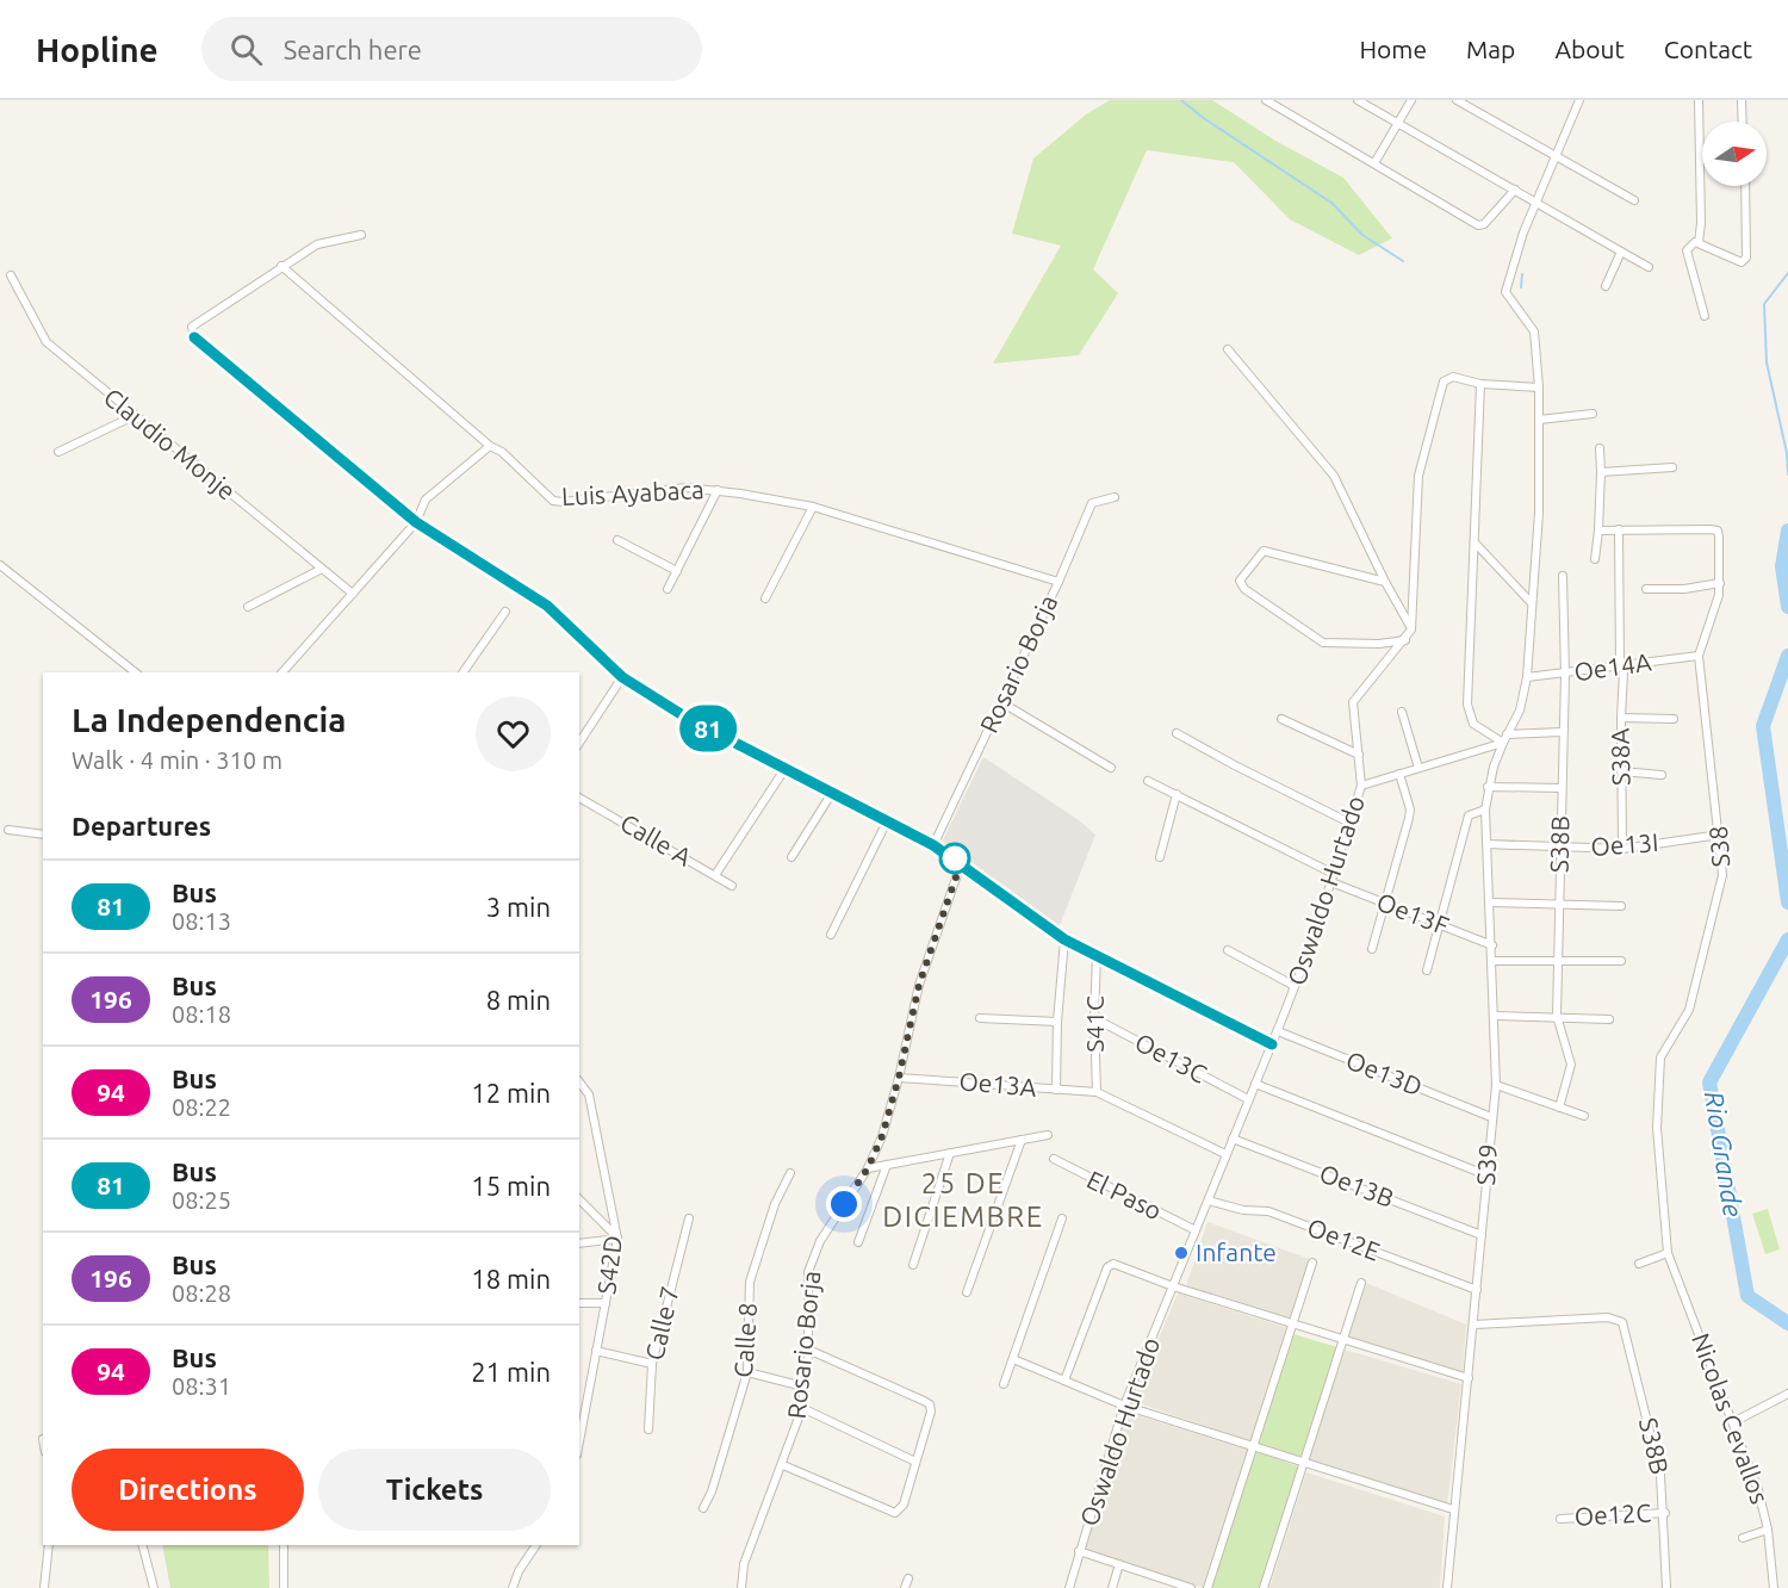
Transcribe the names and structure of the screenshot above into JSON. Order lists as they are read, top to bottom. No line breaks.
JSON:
{"streets":{"street":["Claudio Monje","Luis Ayabaca","Rosario Borja","Oe14A","S38A","Calle A","S38B","Oe13I","S38","Oswaldo Hurtado","Oe13F","S41C","Oe13C","Oe13D","Oe13A","S39","Oe13B","El Paso","Oe12E","S42D","Calle 7","Calle 8","Nicolas Cevallos","Oe12C"]},"crossings":[["Luis Ayabaca","Rosario Borja"],["Rosario Borja","Oe13A"],["Oe14A","S38A"],["Oe14A","S38B"],["Oe14A","S38"],["S38A","Oe13I"],["S38B","Oe13I"],["S38B","S39"],["S38B","Oe12C"],["Oe13I","S38"],["Oe13I","S39"],["S38","Nicolas Cevallos"],["Oswaldo Hurtado","Oe13F"],["Oswaldo Hurtado","Oe13C"],["Oswaldo Hurtado","Oe13D"],["Oswaldo Hurtado","S39"],["Oswaldo Hurtado","Oe13B"],["Oswaldo Hurtado","El Paso"],["Oswaldo Hurtado","Oe12E"],["Oe13F","S39"],["S41C","Oe13C"],["S41C","Oe13A"],["Oe13D","S39"],["S39","Oe13B"],["S39","Oe12E"]],"districts":["25 DE DICIEMBRE"],"water":["Rio Grande"],"places":["Infante"],"lines":["bus line 81"],"north":"right","page":{"header":"Hopline","search":"Search here","nav":["Home","Map","About","Contact"],"on_map":"81","heading":[["La Independencia","Walk · 4 min · 310 m"],"Departures"],"list":[{"mark":"81","name":"Bus","note":"08:13","value":"3 min"},{"mark":"196","name":"Bus","note":"08:18","value":"8 min"},{"mark":"94","name":"Bus","note":"08:22","value":"12 min"},{"mark":"81","name":"Bus","note":"08:25","value":"15 min"},{"mark":"196","name":"Bus","note":"08:28","value":"18 min"},{"mark":"94","name":"Bus","note":"08:31","value":"21 min"}],"buttons":["Directions","Tickets"]}}
